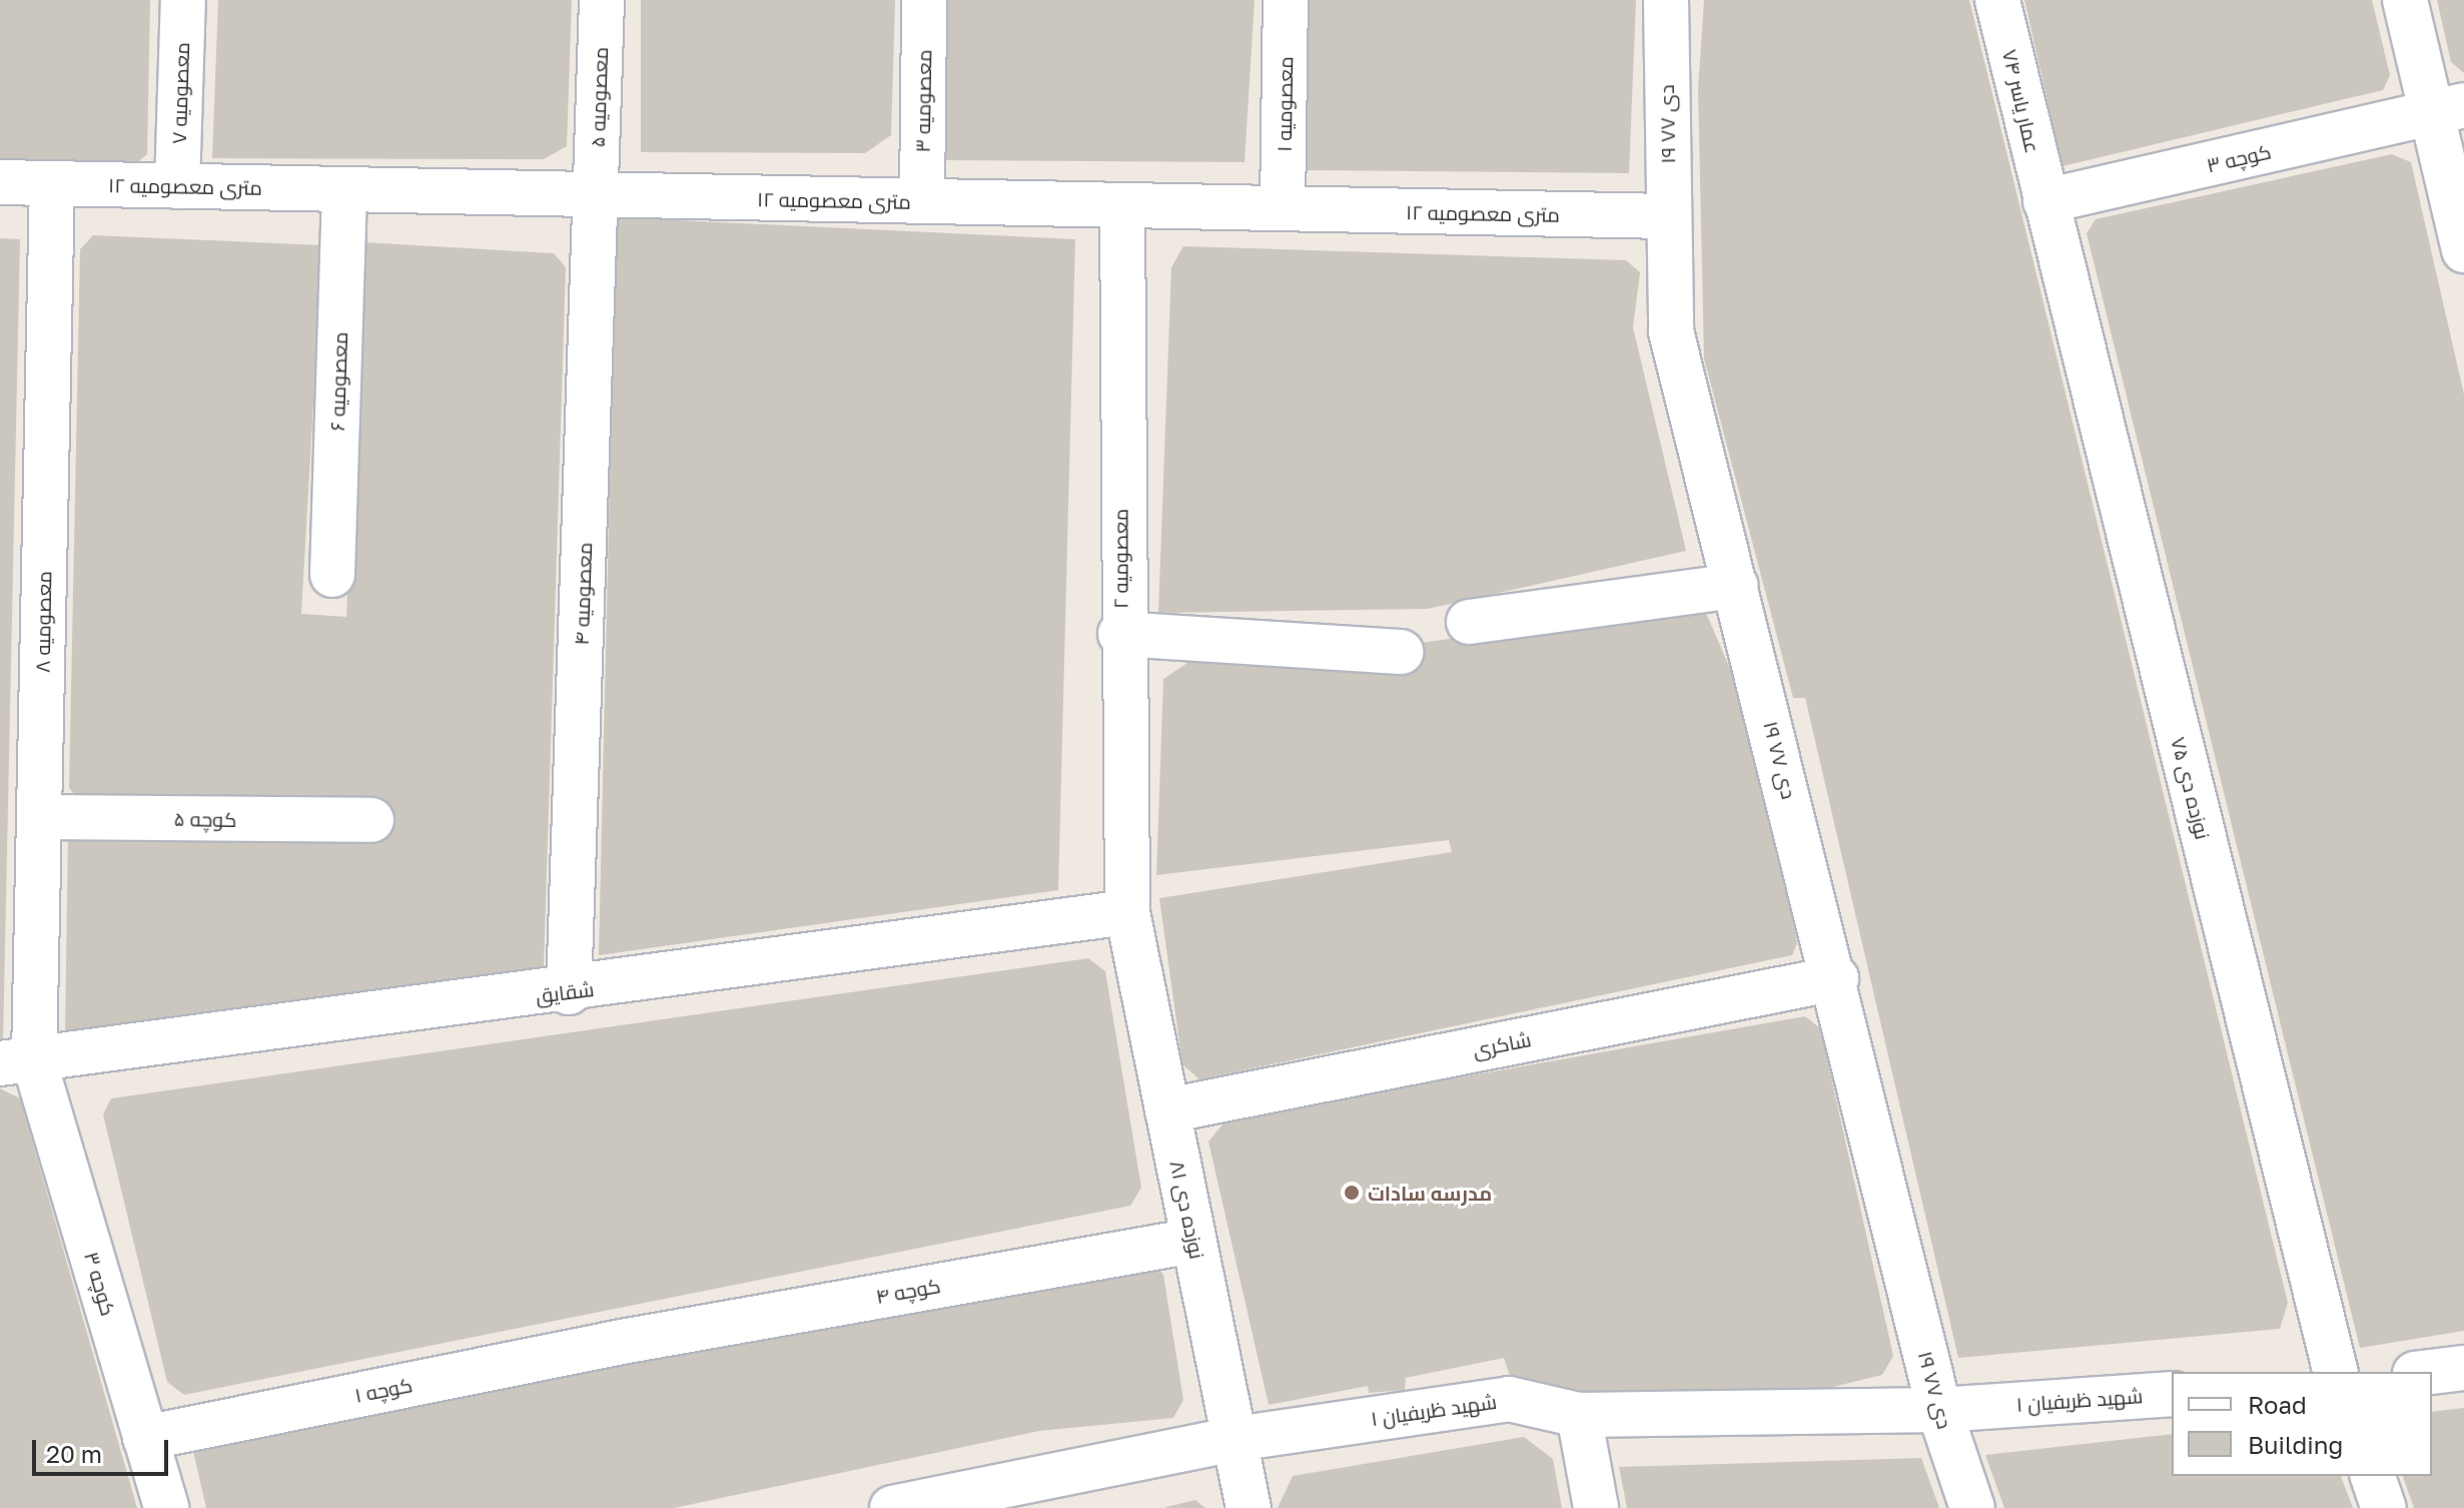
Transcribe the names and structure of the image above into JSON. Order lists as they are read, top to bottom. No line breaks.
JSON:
{"streets":{"street":["معصومیه ۷","معصومیه ۵","معصومیه ۳","عمار یاسر ۷۴","معصومیه ۱","۱۹ دی ۷۷","کوچه ۳","۱۲ متری معصومیه","معصومیه ۶","معصومیه ۲","معصومیه ۴","معصومیه ۸","نوزده دی ۷۵","کوچه ۵","شقایق","شاکری","نوزده دی ۸۱","کوچه ۴","کوچه ۱","شهید ظریفیان ۱"]},"crossings":[["معصومیه ۷","۱۲ متری معصومیه"],["معصومیه ۵","۱۲ متری معصومیه"],["معصومیه ۵","معصومیه ۴"],["معصومیه ۳","۱۲ متری معصومیه"],["عمار یاسر ۷۴","کوچه ۳"],["عمار یاسر ۷۴","نوزده دی ۷۵"],["معصومیه ۱","۱۲ متری معصومیه"],["۱۹ دی ۷۷","۱۲ متری معصومیه"],["۱۹ دی ۷۷","شاکری"],["۱۹ دی ۷۷","شهید ظریفیان ۱"],["کوچه ۳","معصومیه ۸"],["کوچه ۳","نوزده دی ۷۵"],["کوچه ۳","شقایق"],["کوچه ۳","کوچه ۱"],["۱۲ متری معصومیه","معصومیه ۶"],["۱۲ متری معصومیه","معصومیه ۲"],["۱۲ متری معصومیه","معصومیه ۴"],["۱۲ متری معصومیه","معصومیه ۸"],["معصومیه ۲","شقایق"],["معصومیه ۲","نوزده دی ۸۱"],["معصومیه ۴","شقایق"],["معصومیه ۸","کوچه ۵"],["معصومیه ۸","شقایق"],["شقایق","نوزده دی ۸۱"],["شاکری","نوزده دی ۸۱"],["نوزده دی ۸۱","کوچه ۴"],["نوزده دی ۸۱","شهید ظریفیان ۱"],["کوچه ۴","کوچه ۱"]],"places":["مدرسه سادات"],"legend":["Road","Building"],"scale_bar":"20 m"}
